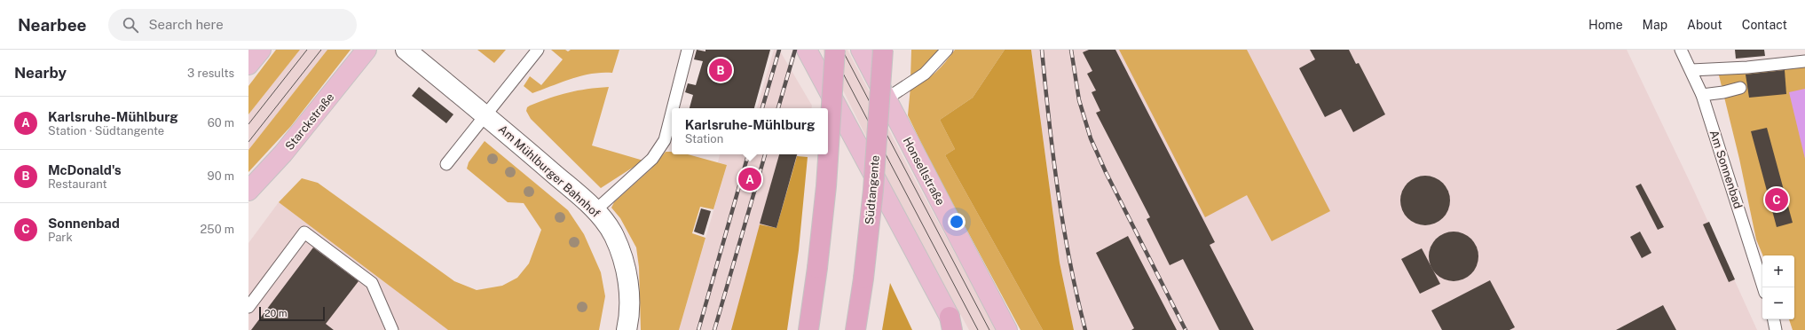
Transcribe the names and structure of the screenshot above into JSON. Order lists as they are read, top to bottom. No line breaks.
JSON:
{"streets":{"highway":["Südtangente"],"main road":["Starckstraße","Honsellstraße"],"street":["Am Mühlburger Bahnhof"],"lane":["Am Sonnenbad"]},"scale_bar":"20 m","page":{"header":"Nearbee","search":"Search here","nav":["Home","Map","About","Contact"],"heading":["Nearby","3 results"],"pins":["B","A","C"],"list":[{"mark":"A","name":"Karlsruhe-Mühlburg","note":"Station · Südtangente","value":"60 m"},{"mark":"B","name":"McDonald's","note":"Restaurant","value":"90 m"},{"mark":"C","name":"Sonnenbad","note":"Park","value":"250 m"}],"popup":["Karlsruhe-Mühlburg","Station"],"map_buttons":["+","−"],"scale":"20 m"}}
